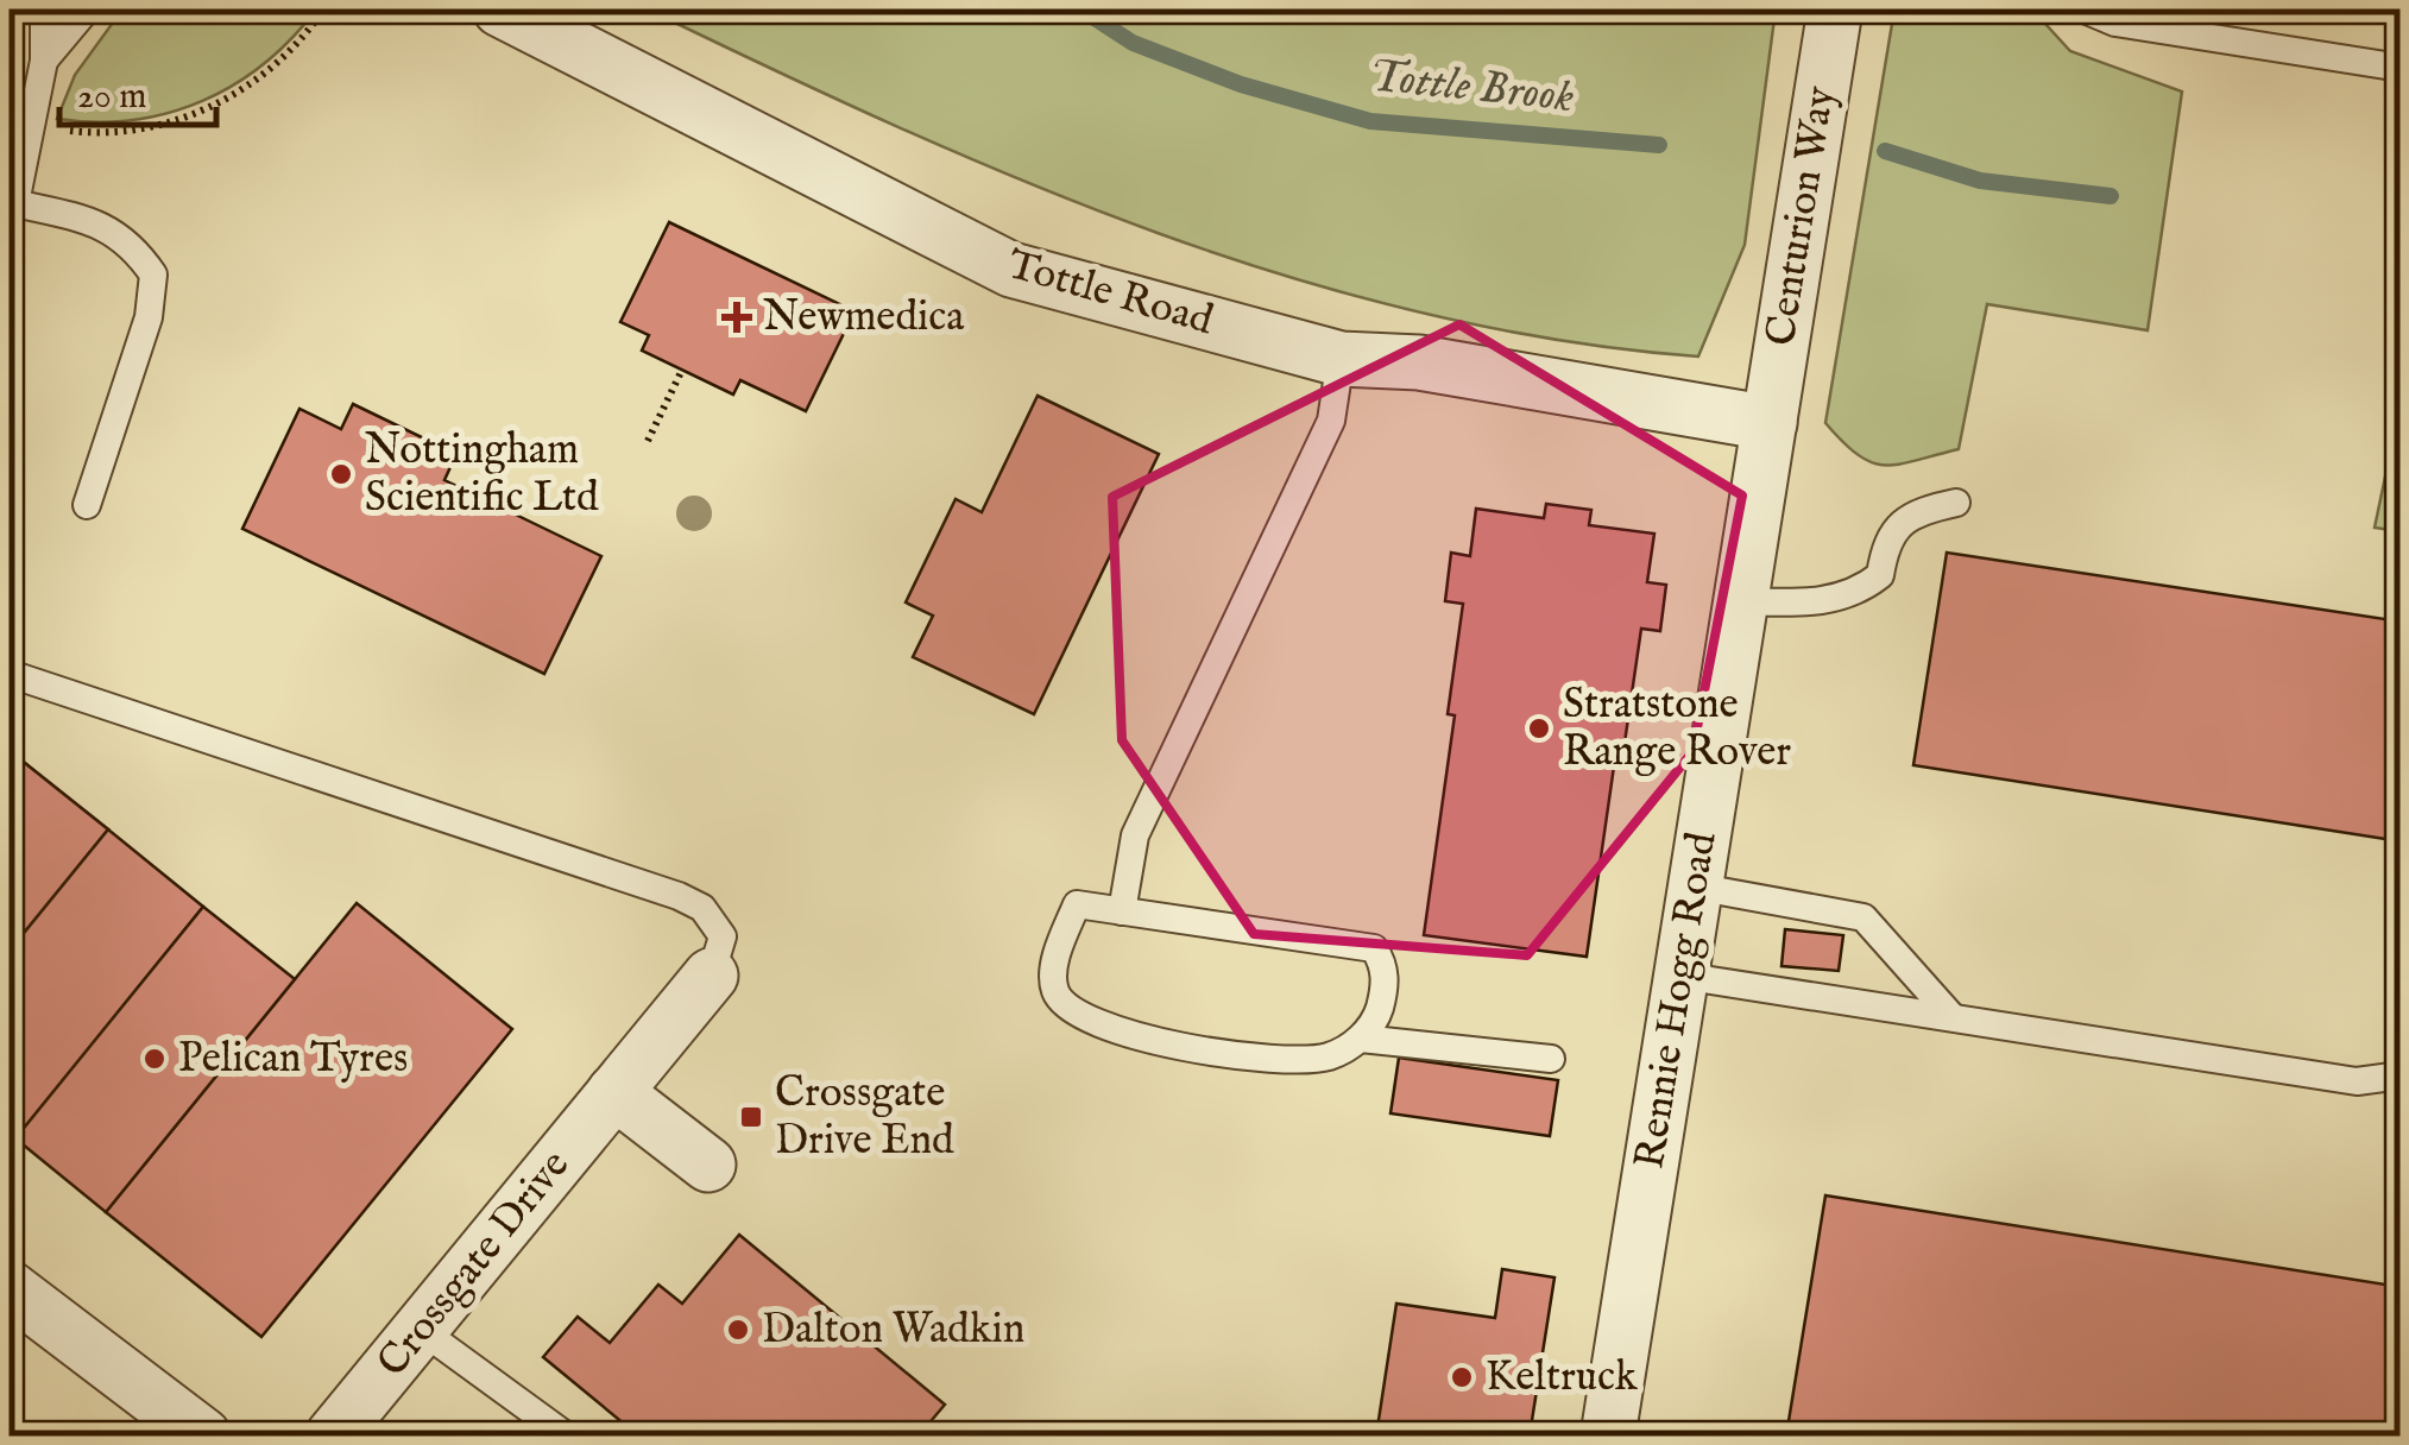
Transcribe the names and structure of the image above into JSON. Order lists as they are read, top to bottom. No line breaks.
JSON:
{"streets":{"street":["Centurion Way","Tottle Road","Rennie Hogg Road","Crossgate Drive"]},"crossings":[["Centurion Way","Tottle Road"],["Centurion Way","Rennie Hogg Road"],["Tottle Road","Rennie Hogg Road"]],"water":["Tottle Brook"],"places":{"health":["Newmedica"],"other":["Nottingham Scientific Ltd","Stratstone Range Rover","Pelican Tyres","Dalton Wadkin","Keltruck"],"transit":["Crossgate Drive End"]},"scale_bar":"20 m"}
